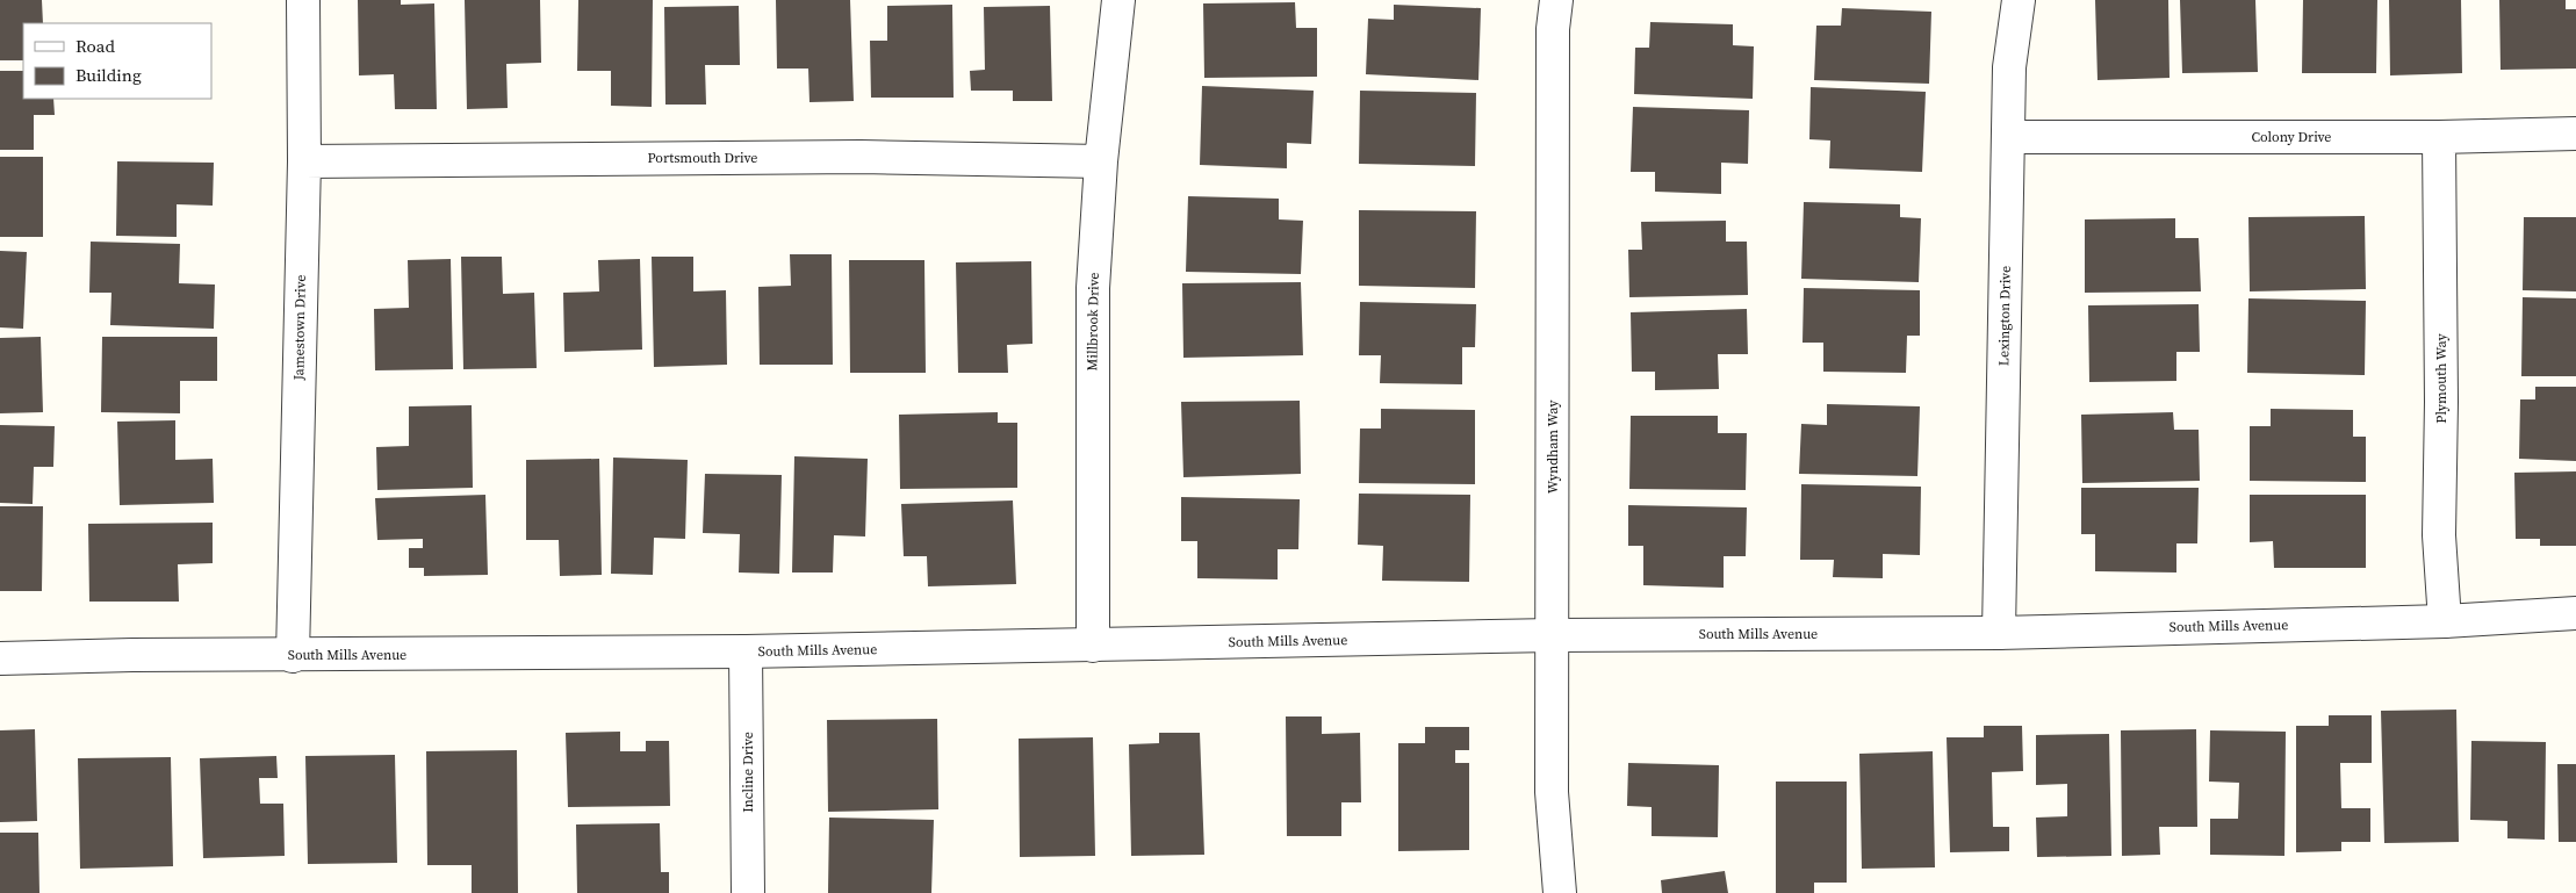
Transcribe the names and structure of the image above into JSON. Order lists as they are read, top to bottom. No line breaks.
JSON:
{"streets":{"street":["Colony Drive","Portsmouth Drive","Lexington Drive","Millbrook Drive","Jamestown Drive","Plymouth Way","Wyndham Way","South Mills Avenue","Incline Drive"]},"crossings":[["Colony Drive","Lexington Drive"],["Colony Drive","Plymouth Way"],["Portsmouth Drive","Millbrook Drive"],["Portsmouth Drive","Jamestown Drive"],["Lexington Drive","South Mills Avenue"],["Millbrook Drive","South Mills Avenue"],["Jamestown Drive","South Mills Avenue"],["Plymouth Way","South Mills Avenue"],["Wyndham Way","South Mills Avenue"],["South Mills Avenue","Incline Drive"]],"legend":["Road","Building"]}
